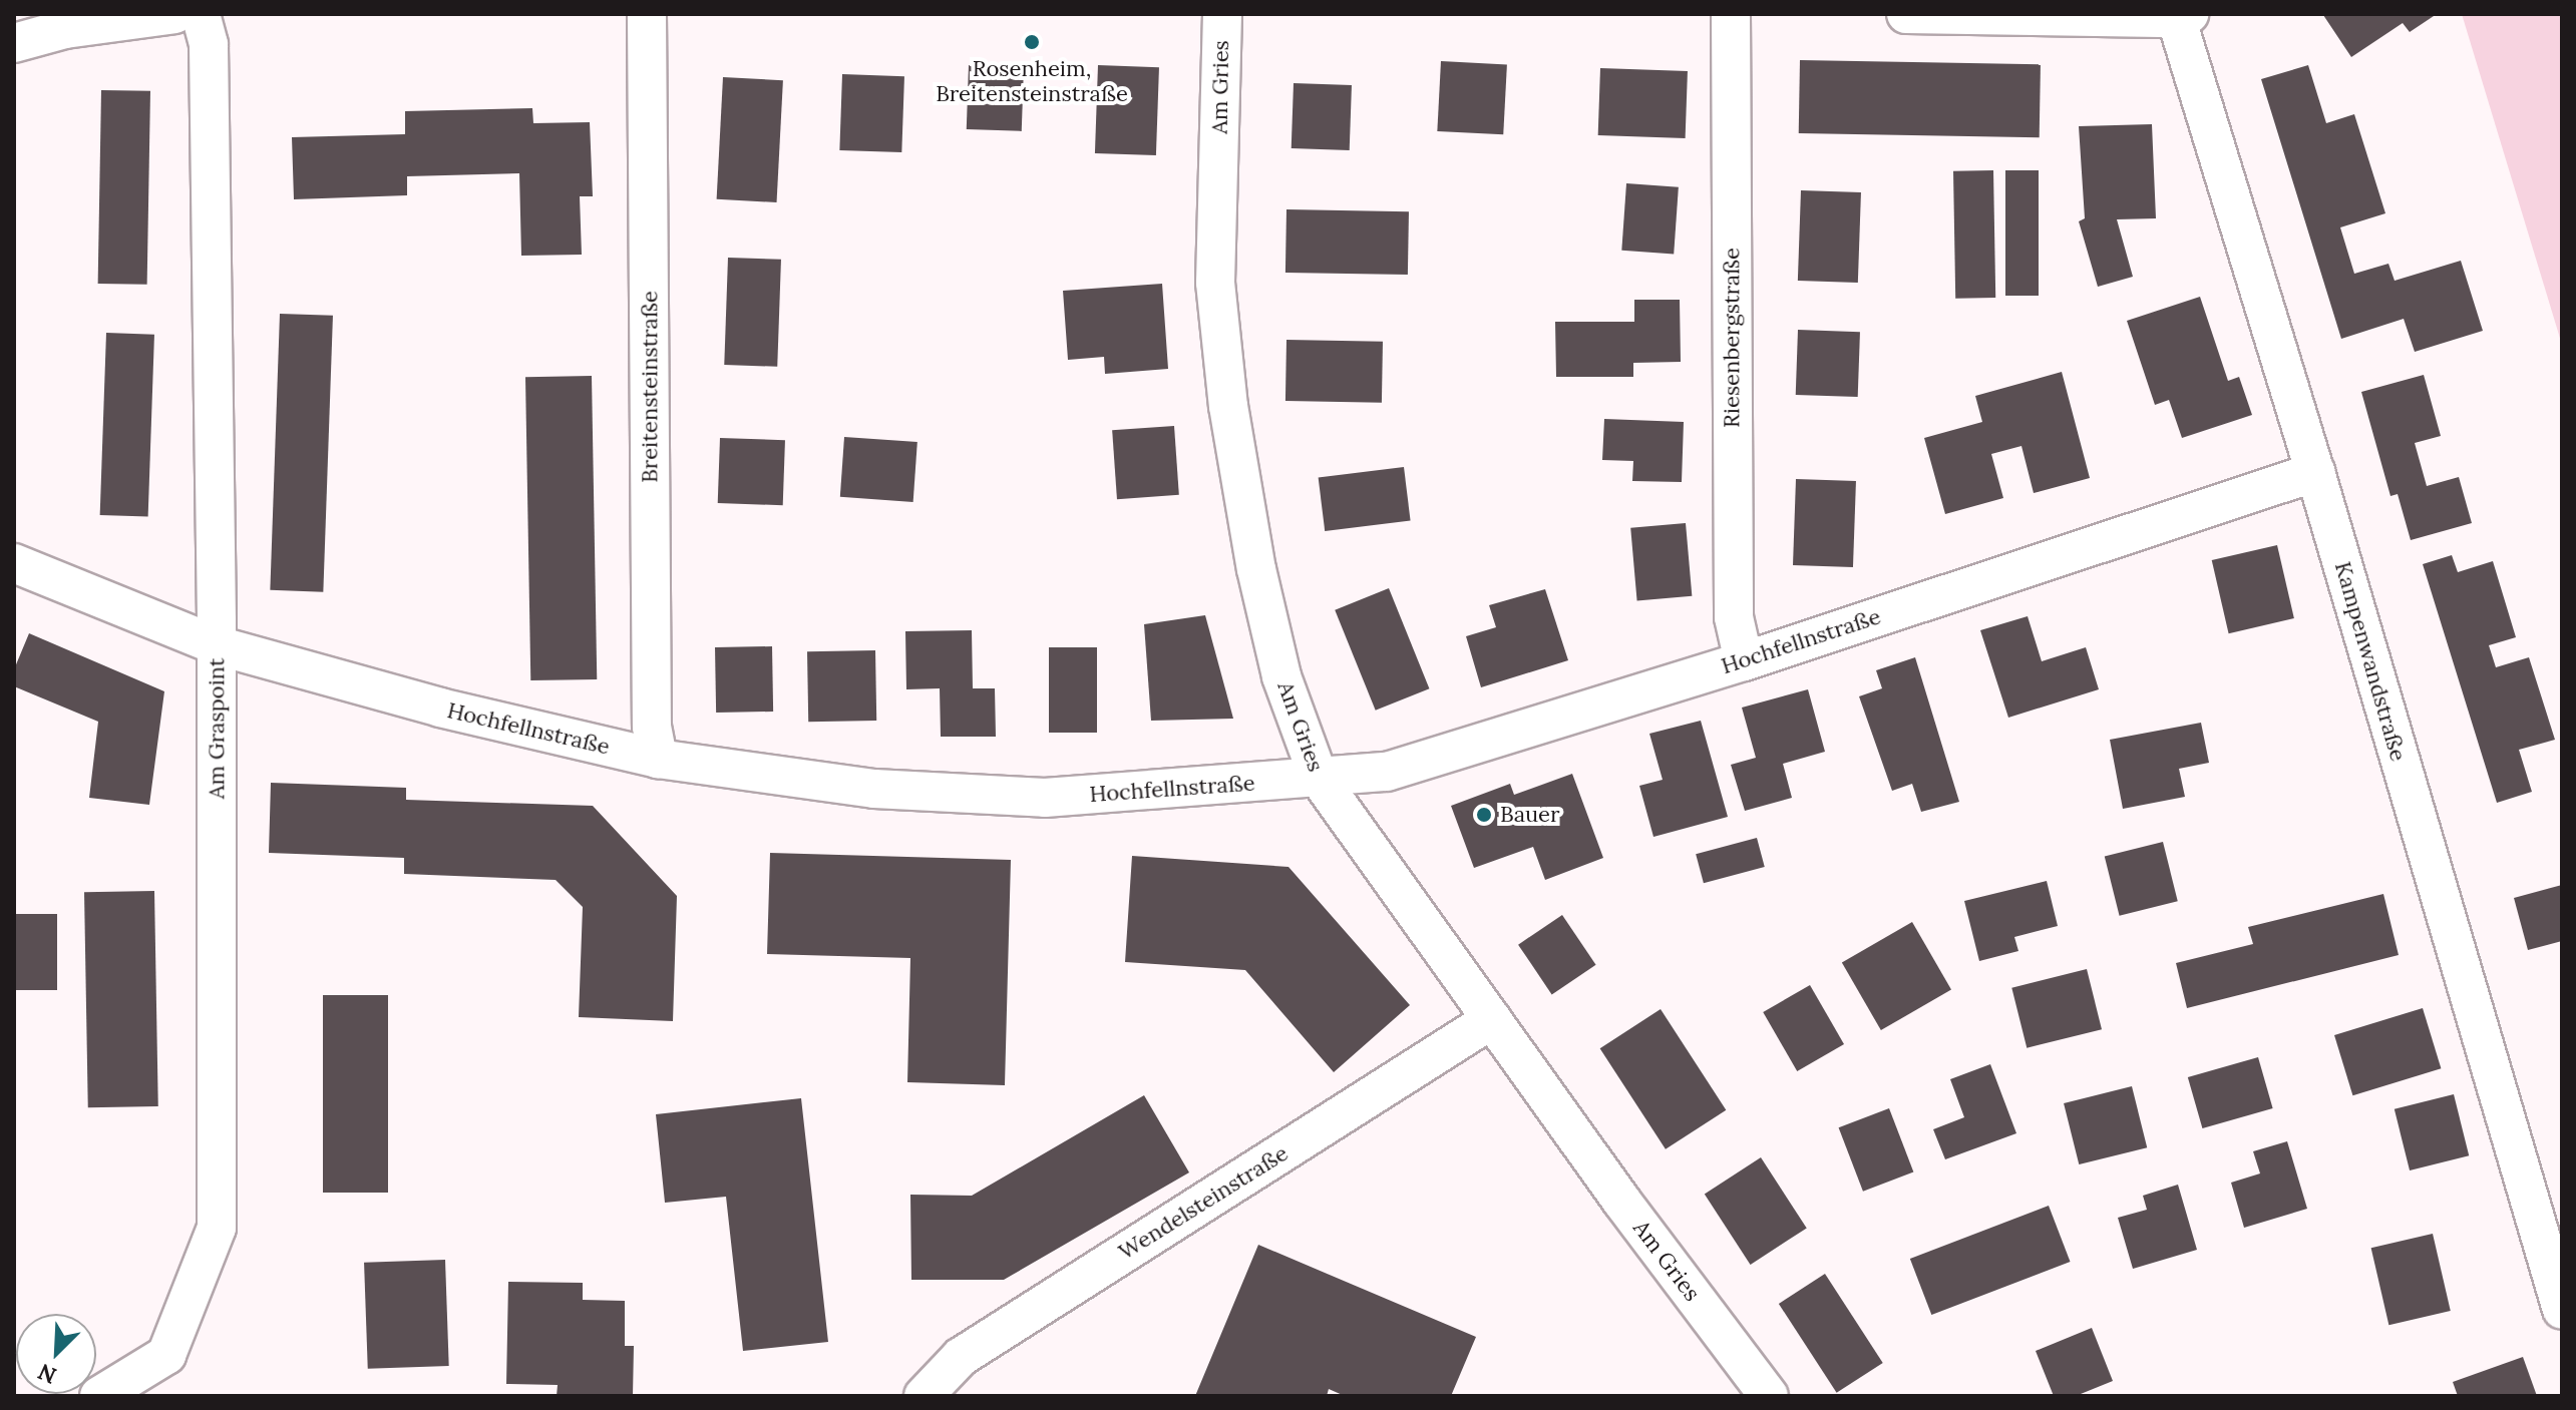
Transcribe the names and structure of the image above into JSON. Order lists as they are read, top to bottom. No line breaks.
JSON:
{"streets":{"street":["Am Gries","Riesenbergstraße","Breitensteinstraße","Hochfellnstraße","Kampenwandstraße","Am Graspoint","Wendelsteinstraße"]},"crossings":[["Am Gries","Hochfellnstraße"],["Am Gries","Wendelsteinstraße"],["Riesenbergstraße","Hochfellnstraße"],["Breitensteinstraße","Hochfellnstraße"],["Hochfellnstraße","Kampenwandstraße"],["Hochfellnstraße","Am Graspoint"]],"places":["Rosenheim, Breitensteinstraße","Bauer"],"north":"bottom left"}
